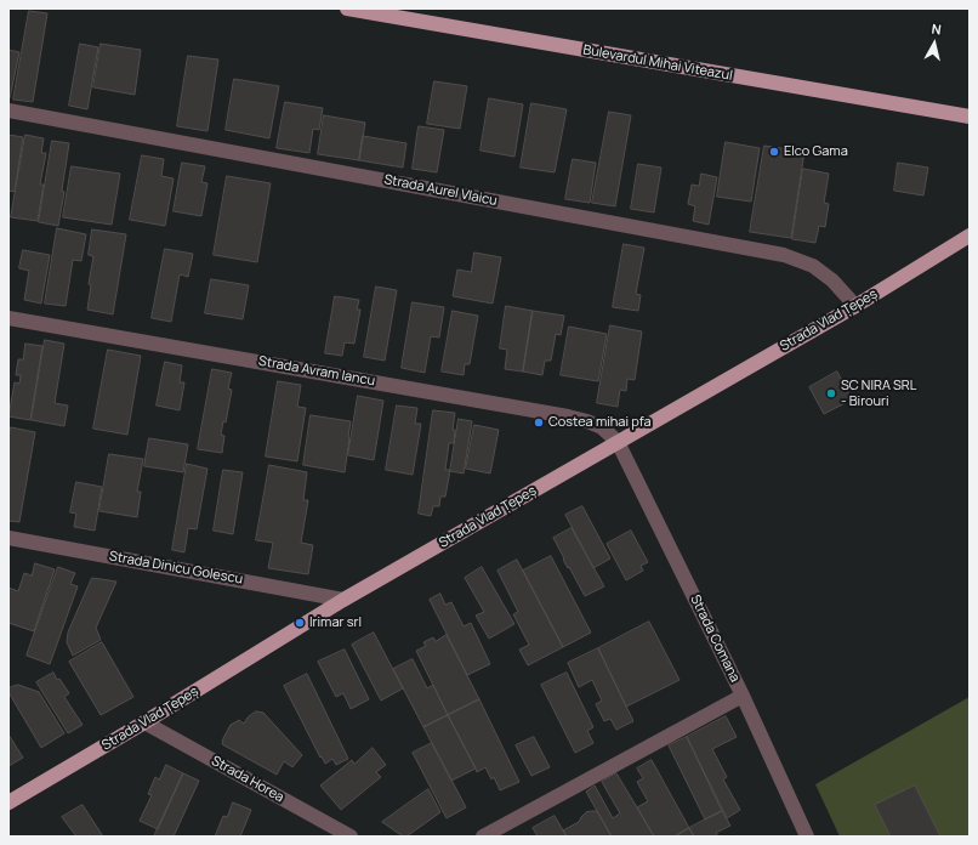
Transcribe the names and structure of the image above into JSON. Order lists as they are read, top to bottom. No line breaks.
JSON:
{"streets":{"main road":["Bulevardul Mihai Viteazul","Strada Vlad Țepeș"],"street":["Strada Aurel Vlaicu","Strada Avram Iancu","Strada Dinicu Golescu","Strada Comana","Strada Horea"]},"crossings":[["Strada Aurel Vlaicu","Strada Vlad Țepeș"],["Strada Vlad Țepeș","Strada Avram Iancu"],["Strada Vlad Țepeș","Strada Dinicu Golescu"],["Strada Vlad Țepeș","Strada Comana"],["Strada Vlad Țepeș","Strada Horea"],["Strada Avram Iancu","Strada Comana"]],"places":["Elco Gama","SC NIRA SRL - Birouri","Costea mihai pfa","Irimar srl"],"north":"top"}
